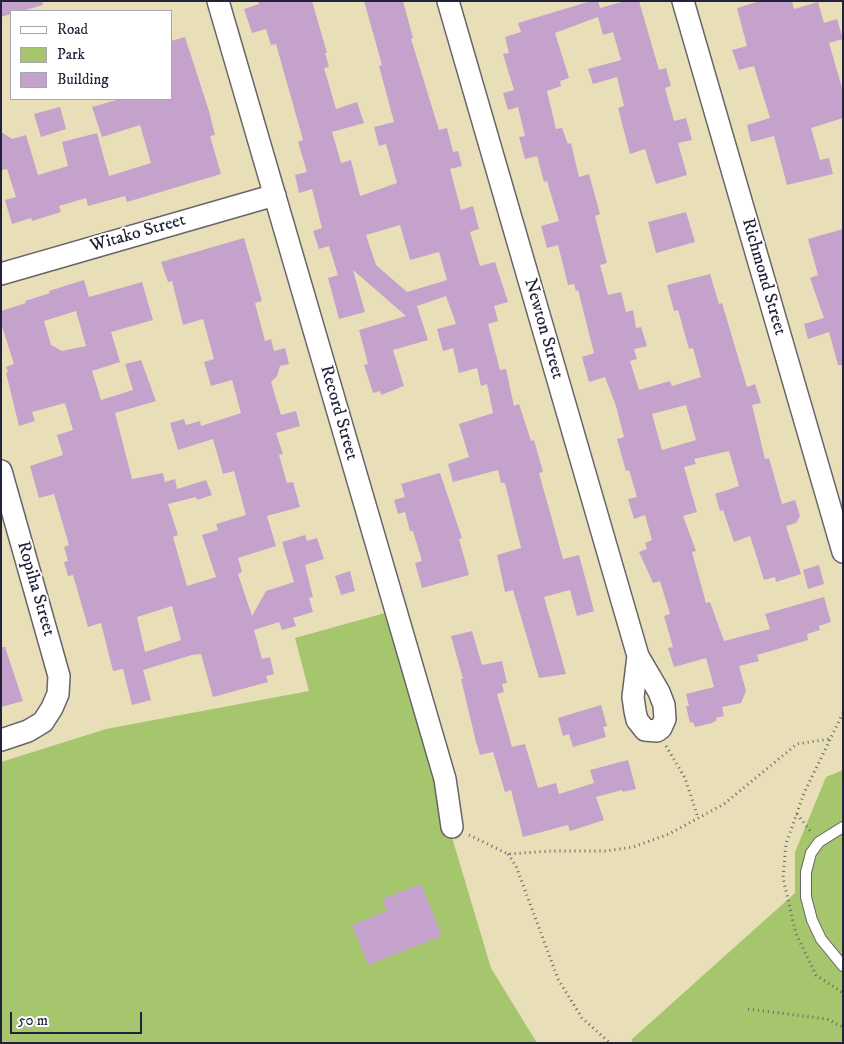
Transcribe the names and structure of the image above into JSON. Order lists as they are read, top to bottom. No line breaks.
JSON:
{"streets":{"street":["Witako Street","Richmond Street","Newton Street","Record Street","Ropiha Street"]},"crossings":[["Witako Street","Record Street"]],"legend":["Road","Park","Building"],"scale_bar":"50 m"}
